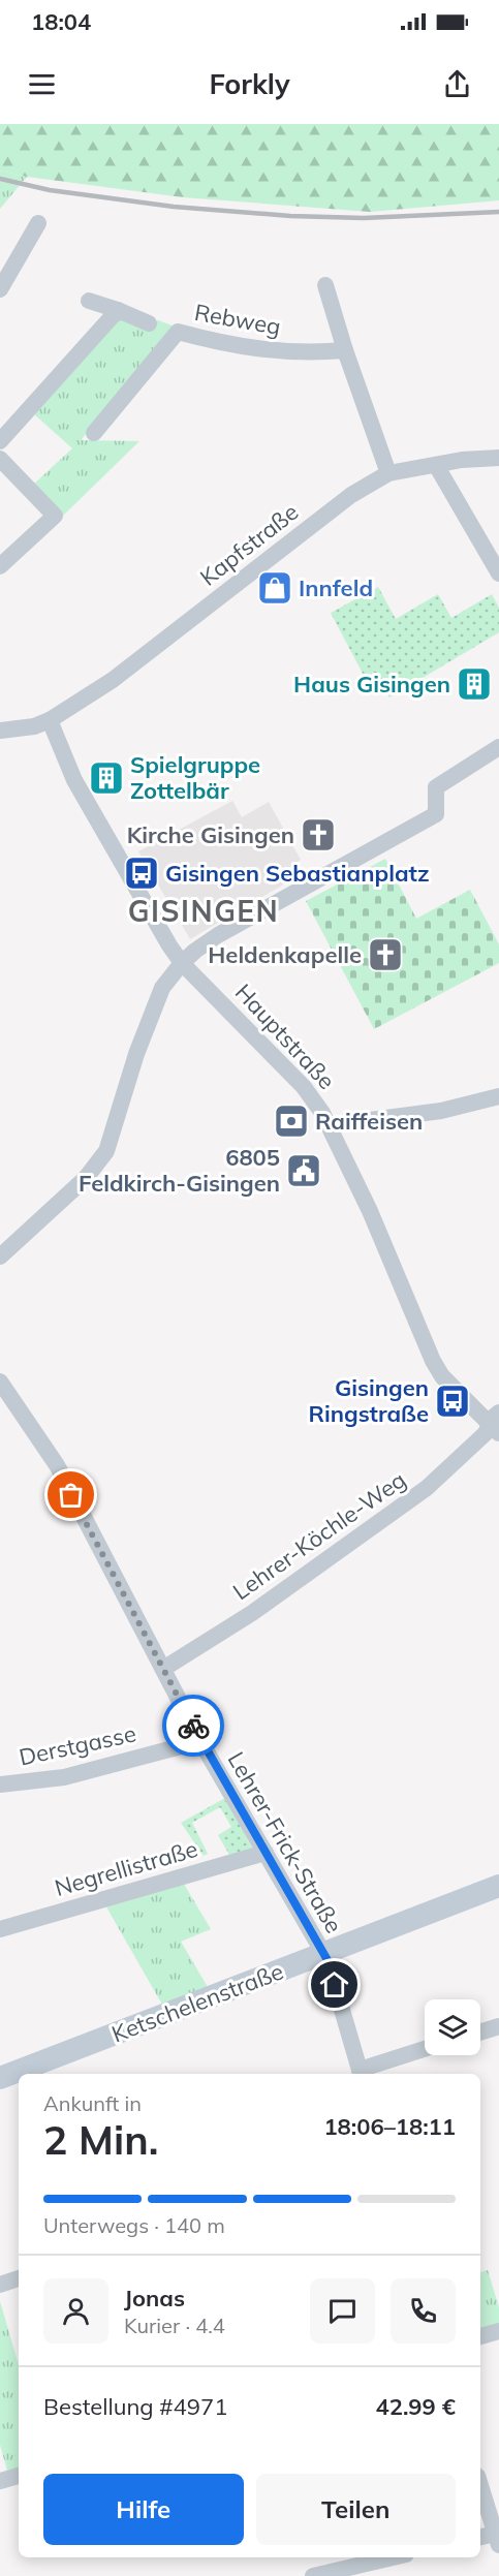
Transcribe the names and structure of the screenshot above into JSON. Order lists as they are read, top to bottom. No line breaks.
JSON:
{"streets":{"main road":["Ketschelenstraße"],"street":["Rebweg","Kapfstraße","Hauptstraße","Lehrer-Köchle-Weg","Derstgasse","Lehrer-Frick-Straße","Negrellistraße"]},"crossings":[["Kapfstraße","Hauptstraße"],["Hauptstraße","Lehrer-Köchle-Weg"],["Lehrer-Köchle-Weg","Lehrer-Frick-Straße"],["Derstgasse","Lehrer-Frick-Straße"],["Lehrer-Frick-Straße","Negrellistraße"],["Lehrer-Frick-Straße","Ketschelenstraße"]],"districts":["GISINGEN"],"places":{"shop":["Innfeld"],"building":["Haus Gisingen","Spielgruppe Zottelbär"],"church":["Kirche Gisingen","Heldenkapelle"],"bus stop":["Gisingen Sebastianplatz","Gisingen Ringstraße"],"bank":["Raiffeisen"],"public building":["6805 Feldkirch-Gisingen"]},"page":{"status":"18:04","header":"Forkly","heading":["2 Min.","Ankunft in","18:06–18:11"],"panel":["Jonas","Kurier · 4.4","Bestellung #4971","42.99 €"],"bar":"Unterwegs · 140 m","buttons":["Hilfe","Teilen"]}}
